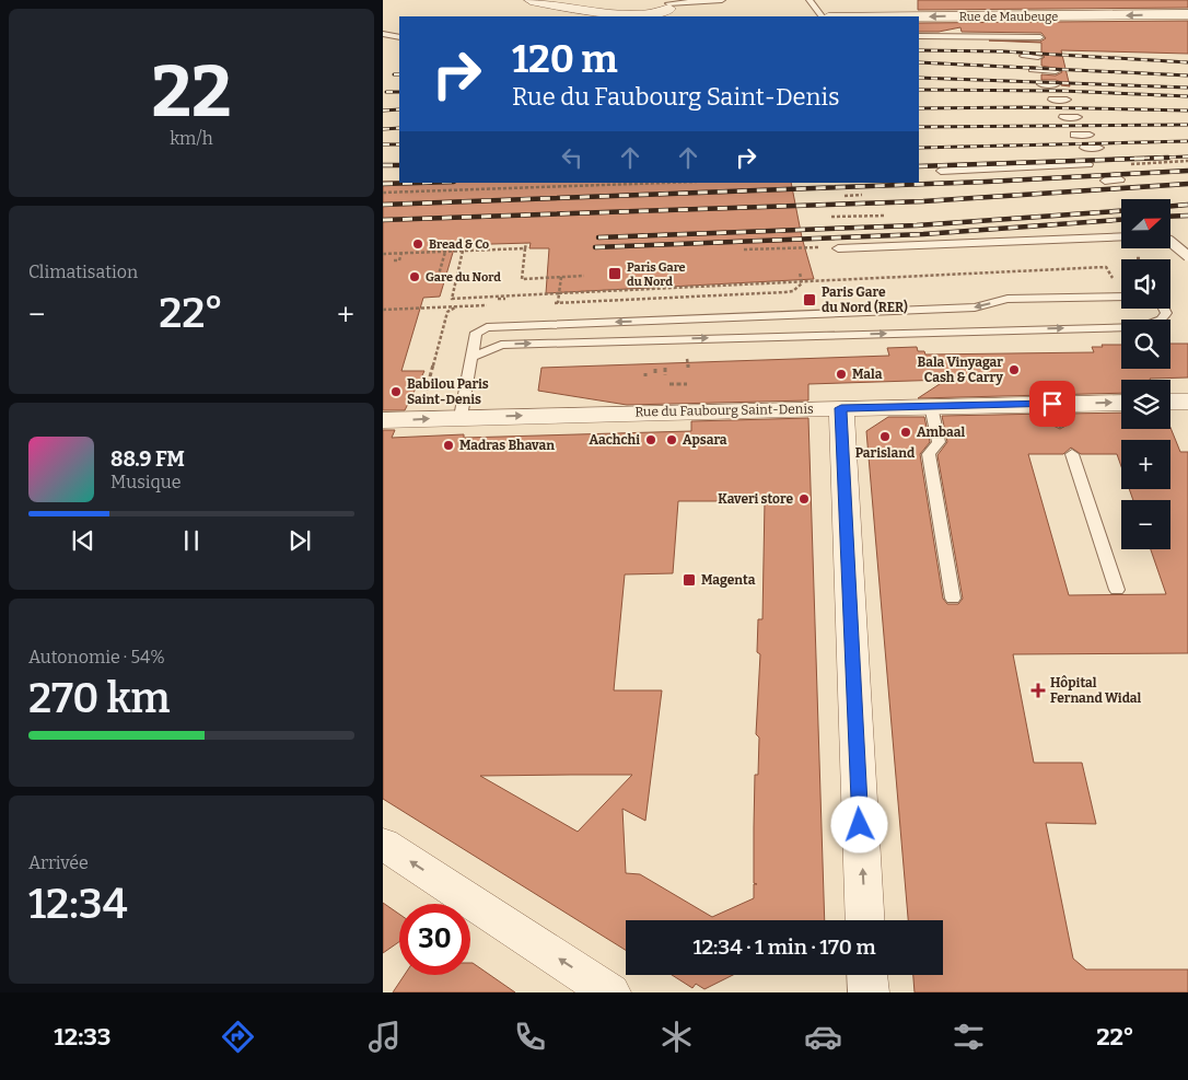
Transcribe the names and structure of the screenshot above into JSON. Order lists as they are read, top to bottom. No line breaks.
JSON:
{"streets":{"street":["Rue de Maubeuge","Rue du Faubourg Saint-Denis"]},"one_way":["Rue de Maubeuge","Rue du Faubourg Saint-Denis"],"places":{"other":["Bread & Co","Gare du Nord","Bala Vinyagar Cash & Carry","Mala","Babilou Paris Saint-Denis","Ambaal","Parisland","Aachchi","Apsara","Madras Bhavan","Kaveri store"],"transit":["Paris Gare du Nord","Paris Gare du Nord (RER)","Magenta"],"health":["Hôpital Fernand Widal"]},"north":"right","page":{"tile":[["22","km/h"],"Climatisation",["Autonomie · 54%","270 km"],["Arrivée","12:34"]],"turn":["120 m","Rue du Faubourg Saint-Denis"],"map_buttons":["+","−"],"heat":["−","22°","+"],"song":["88.9 FM","Musique"],"limit":"30","trip":"12:34 · 1 min · 170 m","tabs":["12:33","22°"]}}
